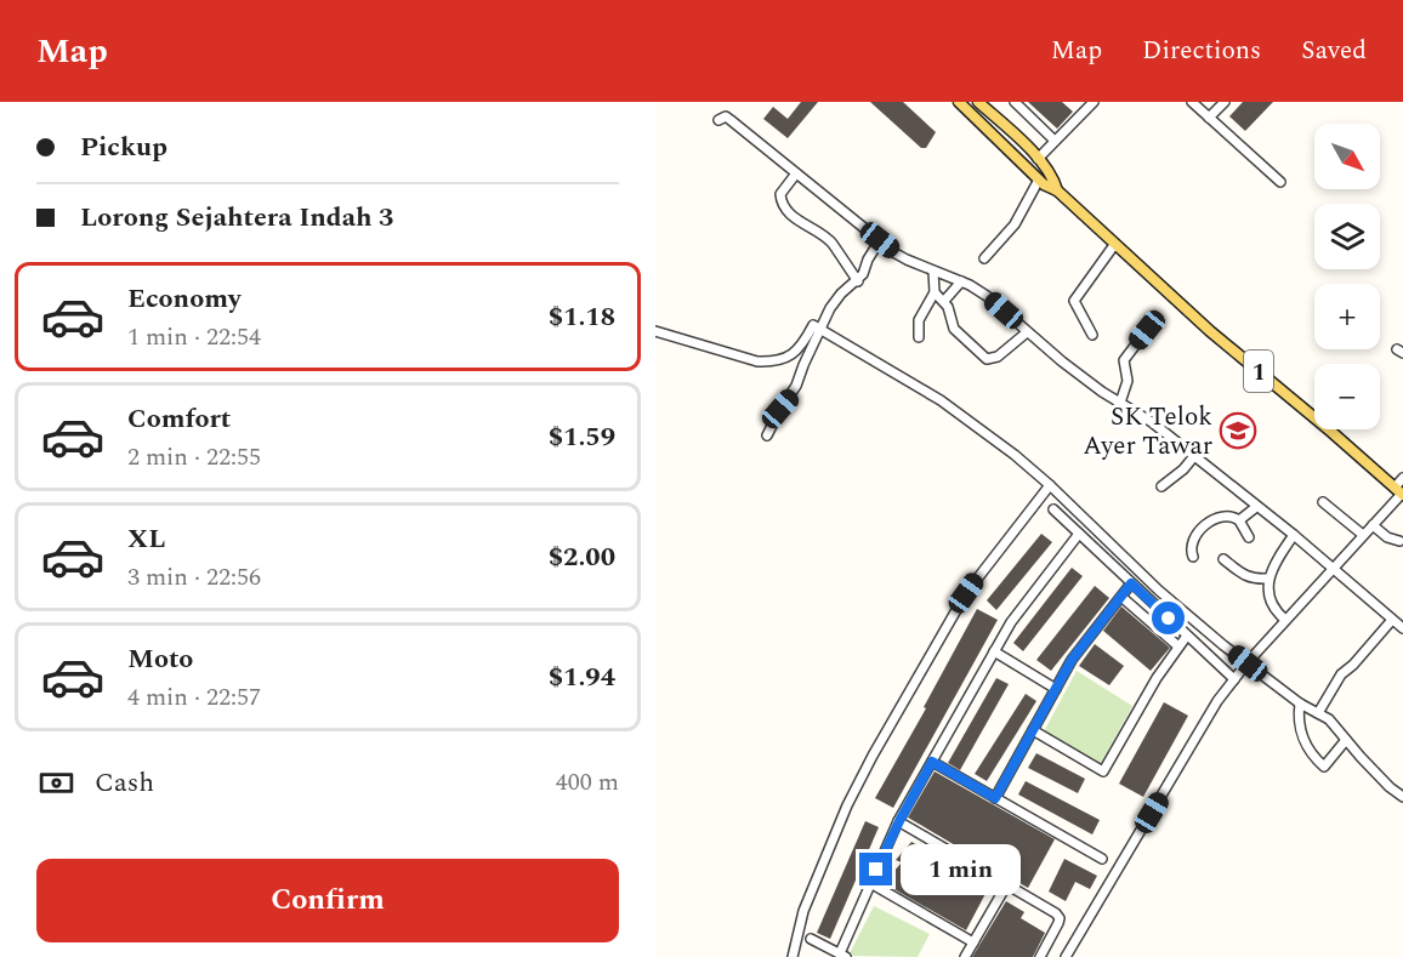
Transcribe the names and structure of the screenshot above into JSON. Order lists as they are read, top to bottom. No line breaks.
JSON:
{"streets":{"main road":["1"]},"places":{"school or university":["SK Telok Ayer Tawar"]},"north":"bottom right","page":{"header":"Map","nav":["Map","Directions","Saved"],"banner":["Pickup","Lorong Sejahtera Indah 3"],"map_buttons":["+","−"],"list":[{"name":"Economy","note":"1 min · 22:54","value":"$1.18"},{"name":"Comfort","note":"2 min · 22:55","value":"$1.59"},{"name":"XL","note":"3 min · 22:56","value":"$2.00"},{"name":"Moto","note":"4 min · 22:57","value":"$1.94"}],"pay":["Cash","400 m"],"buttons":"Confirm","bubble":"1 min"}}
